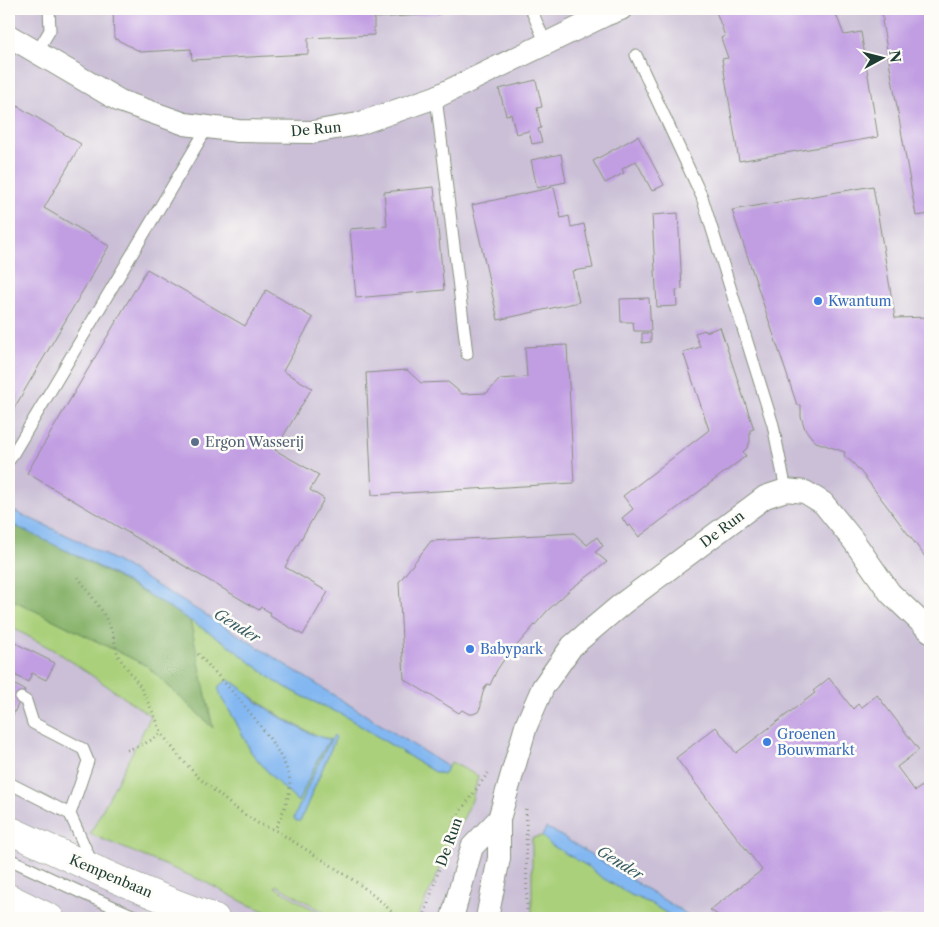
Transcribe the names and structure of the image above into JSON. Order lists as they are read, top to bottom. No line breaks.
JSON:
{"streets":{"main road":["Kempenbaan"],"street":["De Run"]},"water":["Gender"],"places":["Kwantum","Ergon Wasserij","Babypark","Groenen Bouwmarkt"],"north":"right"}
